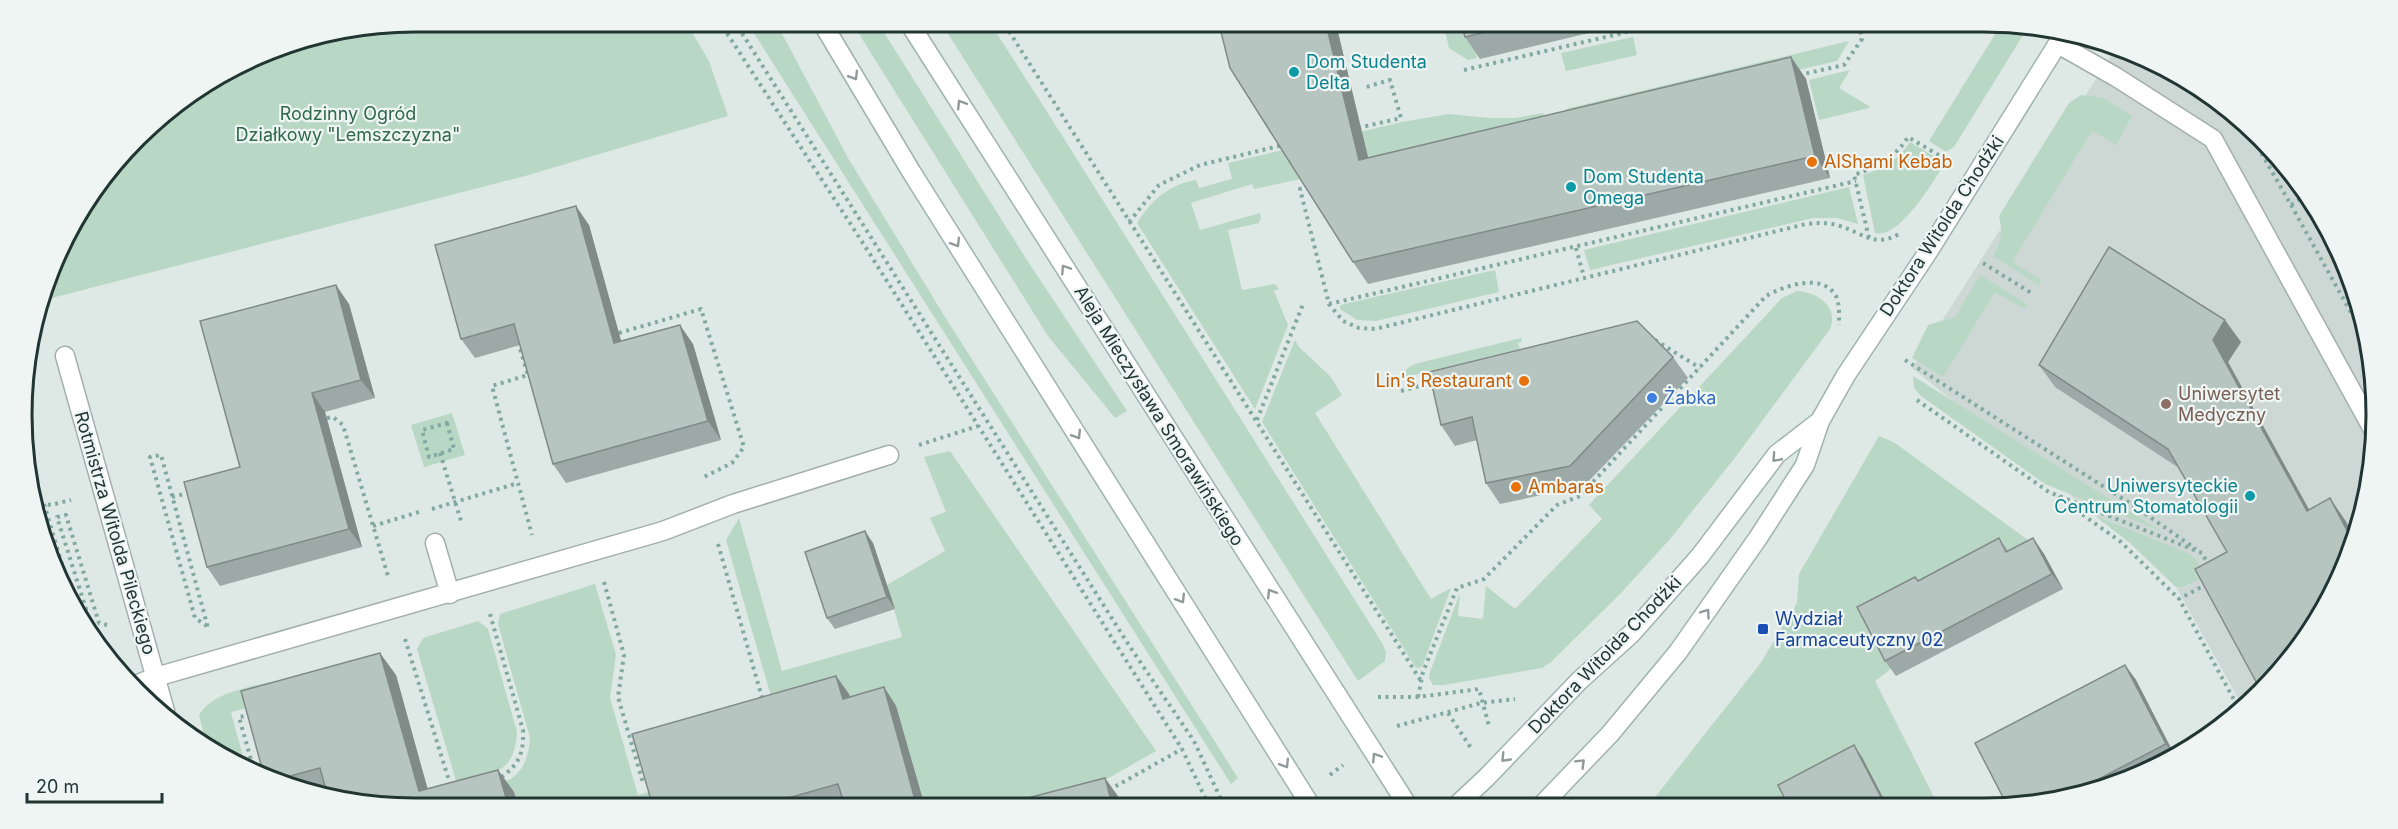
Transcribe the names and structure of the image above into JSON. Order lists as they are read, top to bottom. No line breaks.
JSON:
{"streets":{"main road":["Doktora Witolda Chodźki","Aleja Mieczysława Smorawińskiego","Rotmistrza Witolda Pileckiego"]},"parks":["Rodzinny Ogród Działkowy \"Lemszczyzna\""],"places":{"other":["Dom Studenta Delta","AlShami Kebab","Dom Studenta Omega","Lin's Restaurant","Żabka","Uniwersytet Medyczny","Ambaras","Uniwersyteckie Centrum Stomatologii"],"transit":["Wydział Farmaceutyczny 02"]},"scale_bar":"20 m"}
